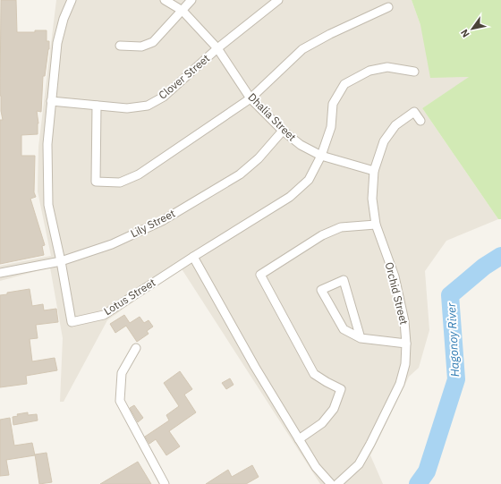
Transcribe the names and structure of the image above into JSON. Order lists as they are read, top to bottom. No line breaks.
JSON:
{"streets":{"street":["Clover Street","Dhalia Street","Lily Street","Orchid Street","Lotus Street"]},"crossings":[["Clover Street","Dhalia Street"],["Clover Street","Lotus Street"],["Dhalia Street","Lily Street"],["Dhalia Street","Orchid Street"],["Dhalia Street","Lotus Street"],["Lily Street","Lotus Street"]],"water":["Hagonoy River"],"north":"bottom left"}
